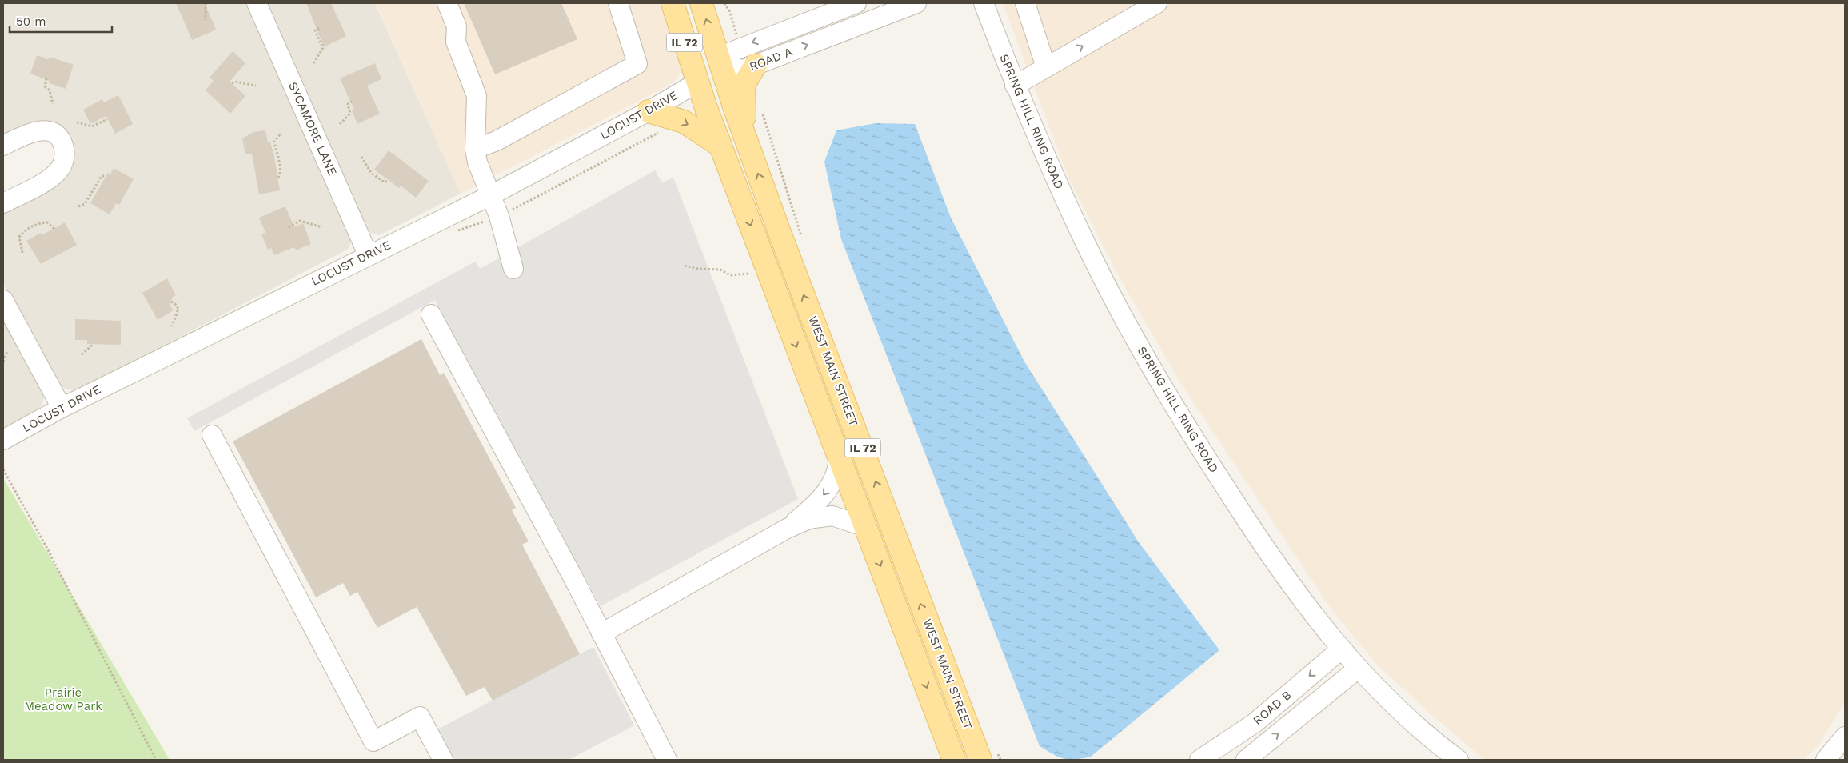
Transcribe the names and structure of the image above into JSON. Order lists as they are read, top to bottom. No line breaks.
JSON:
{"streets":{"main road":["IL 72","WEST MAIN STREET"],"street":["ROAD A","LOCUST DRIVE","SPRING HILL RING ROAD","SYCAMORE LANE","ROAD B"]},"crossings":[["IL 72","LOCUST DRIVE"],["IL 72","WEST MAIN STREET"],["ROAD A","WEST MAIN STREET"],["LOCUST DRIVE","SYCAMORE LANE"],["LOCUST DRIVE","WEST MAIN STREET"],["SPRING HILL RING ROAD","ROAD B"]],"parks":["Prairie Meadow Park"],"scale_bar":"50 m"}
